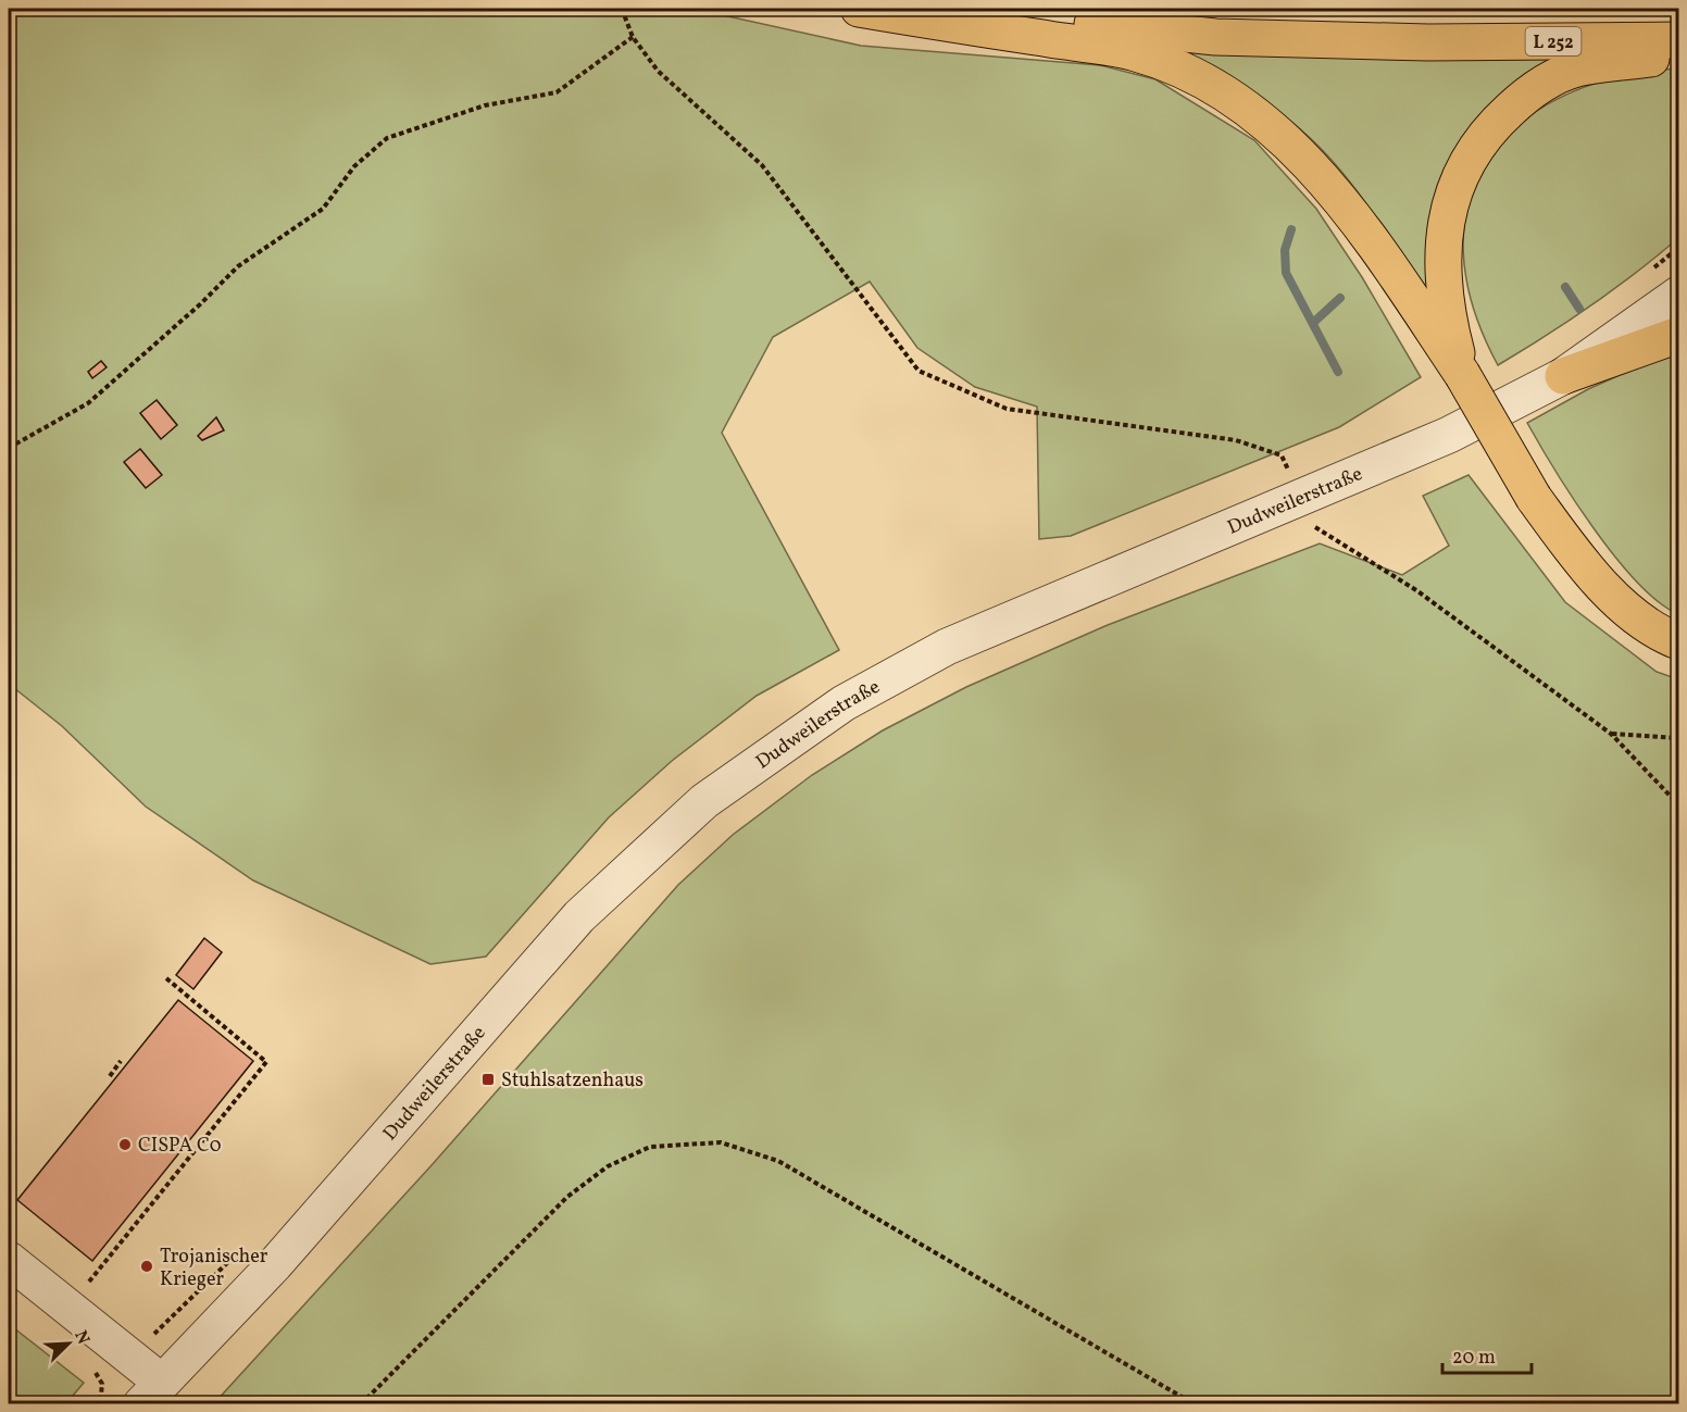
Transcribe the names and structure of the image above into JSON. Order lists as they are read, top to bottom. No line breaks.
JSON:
{"streets":{"highway":["L 252"],"street":["Dudweilerstraße"]},"places":{"transit":["Stuhlsatzenhaus"],"other":["CISPA C0","Trojanischer Krieger"]},"scale_bar":"20 m","north":"top right"}
